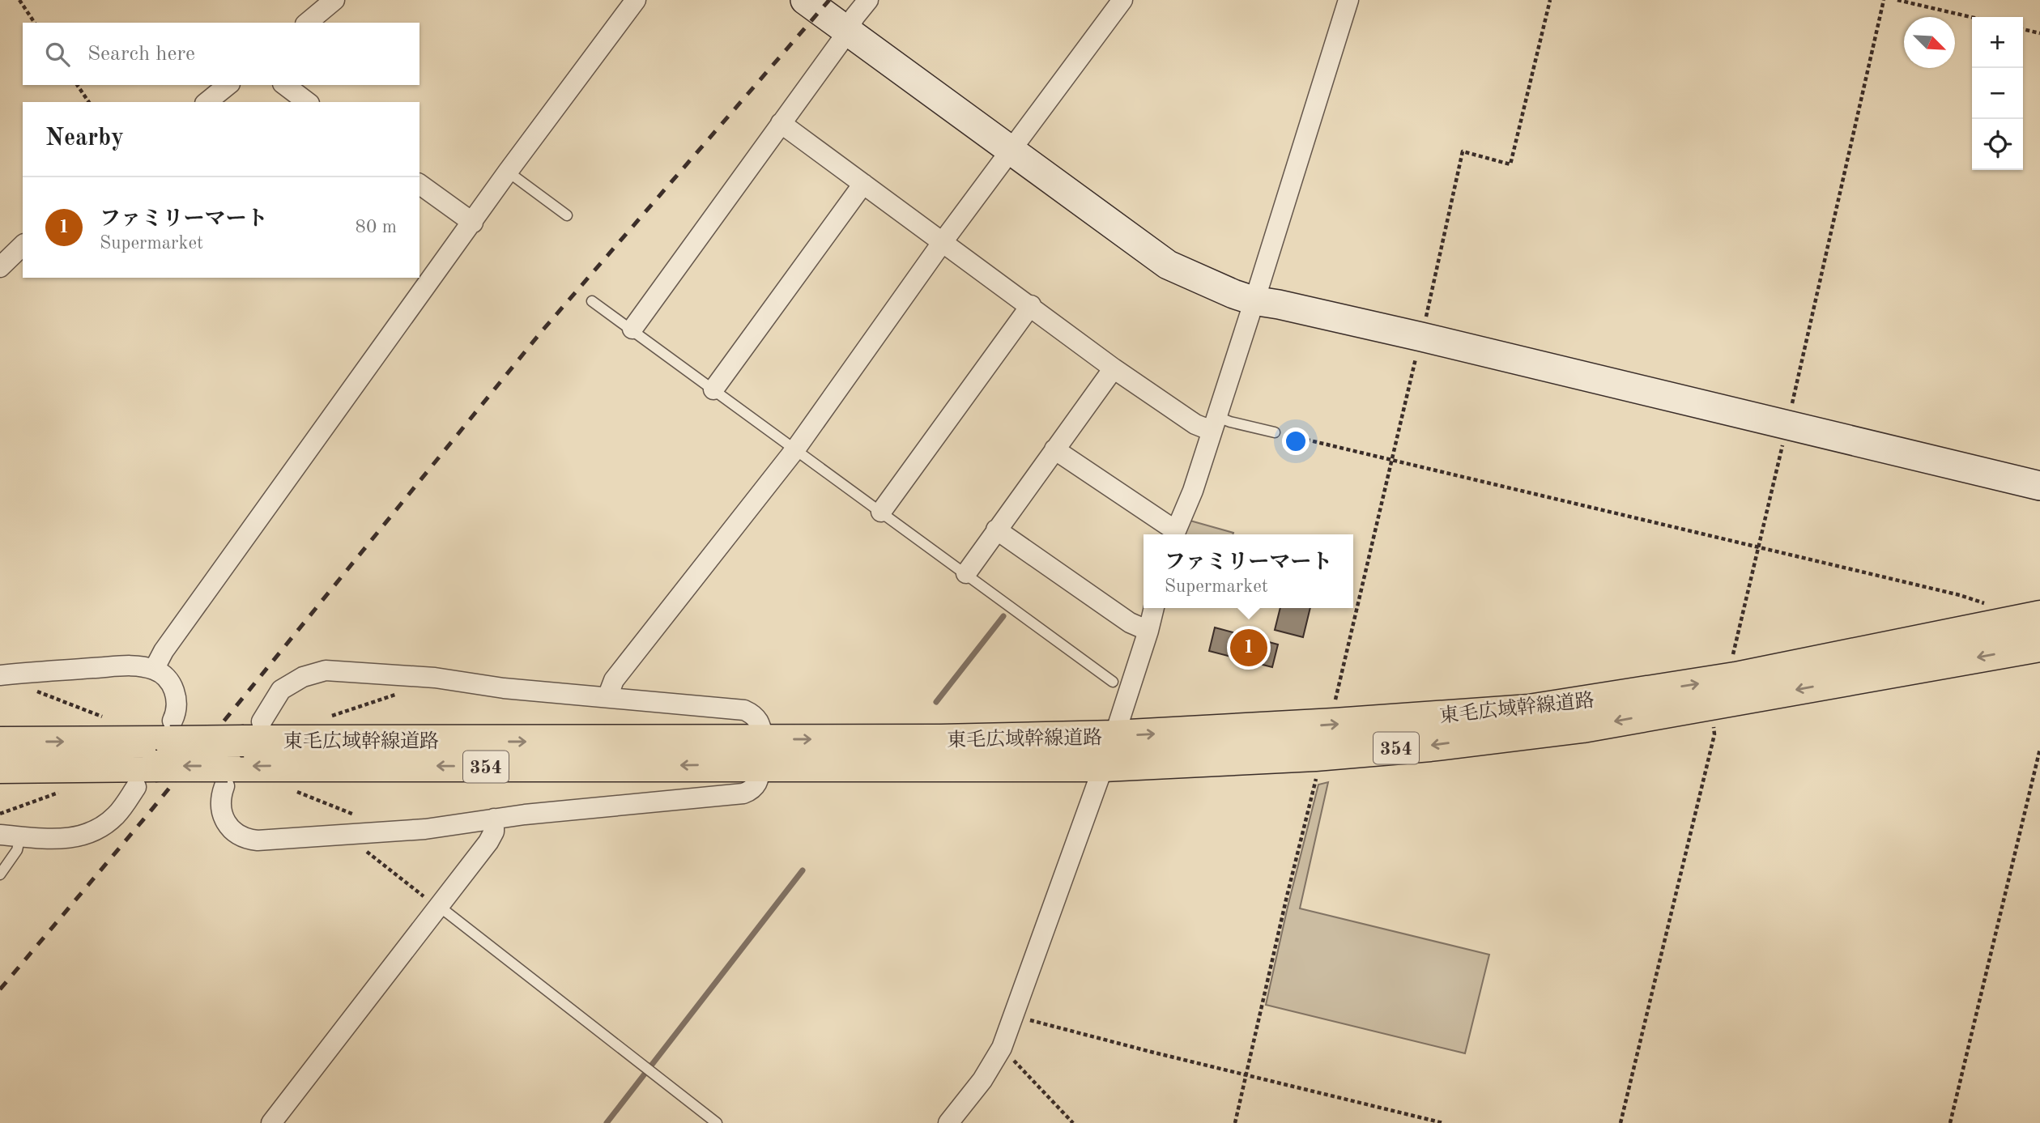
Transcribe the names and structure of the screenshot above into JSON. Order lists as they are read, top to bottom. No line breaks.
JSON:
{"streets":{"highway":["東毛広域幹線道路","354"]},"north":"bottom right","page":{"map_buttons":["+","−"],"search":"Search here","heading":"Nearby","list":[{"mark":"1","name":"ファミリーマート","note":"Supermarket","value":"80 m"}],"popup":["ファミリーマート","Supermarket"],"pins":"1"}}
